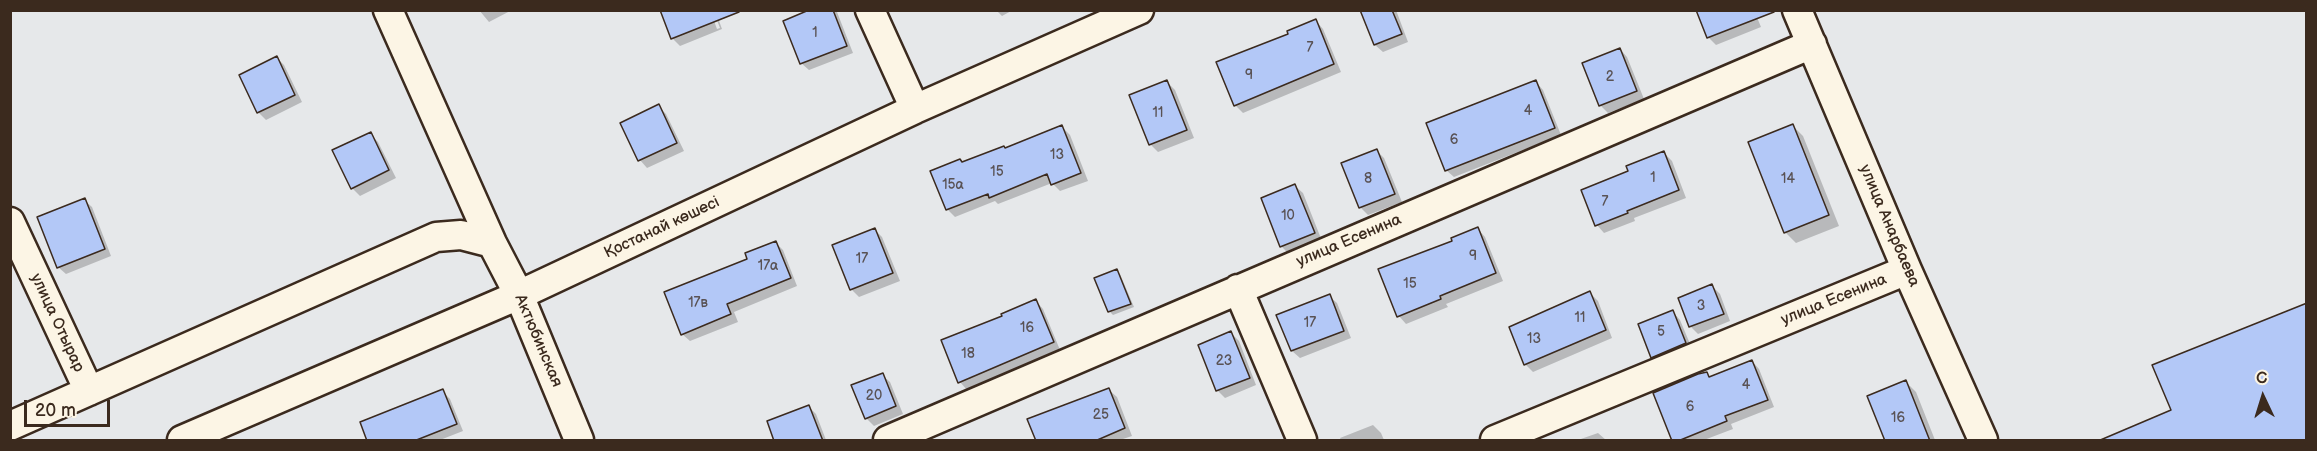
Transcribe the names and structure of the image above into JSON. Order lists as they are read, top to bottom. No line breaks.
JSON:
{"streets":{"street":["улица Анарбаева","Қостанай көшесі","улица Есенина","улица Отырар","Актюбинская"]},"crossings":[["улица Анарбаева","улица Есенина"],["Қостанай көшесі","Актюбинская"]],"house_numbers":["1","7","9","2","4","11","6","13","15","1","8","14","15а","7","10","9","17","17а","15","17в","3","11","17","16","5","13","18","23","4","20","6","25","16"],"scale_bar":"20 m","north":"top"}
